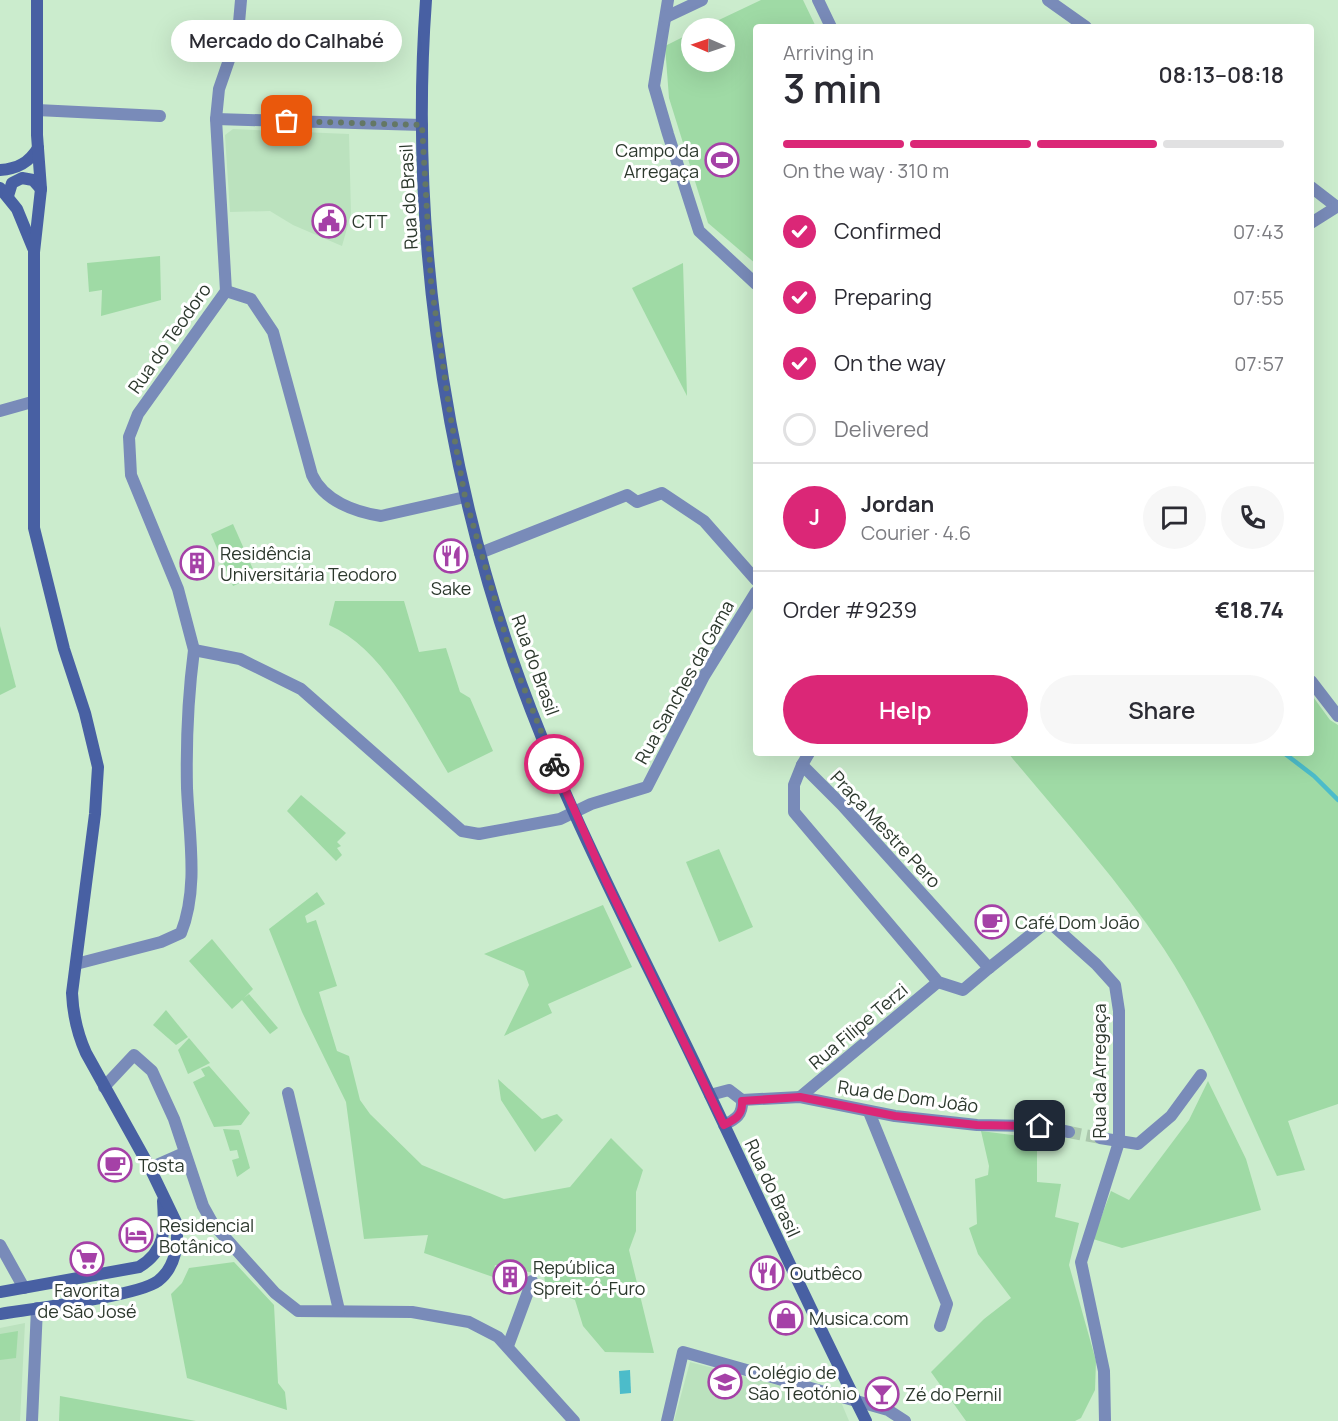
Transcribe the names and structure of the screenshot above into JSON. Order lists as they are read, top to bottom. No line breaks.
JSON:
{"streets":{"main road":["Rua do Brasil"],"street":["Rua do Teodoro","Rua Sanches da Gama","Praça Mestre Pero","Rua Filipe Terzi","Rua da Arregaça","Rua de Dom João"]},"crossings":[["Rua do Brasil","Rua Sanches da Gama"],["Rua do Teodoro","Rua Sanches da Gama"],["Praça Mestre Pero","Rua da Arregaça"],["Rua Filipe Terzi","Rua de Dom João"]],"places":{"other":["Mercado do Calhabé"],"sports":["Campo da Arregaça"],"public building":["CTT"],"restaurant":["Sake","Outbêco"],"building":["Residência Universitária Teodoro","República Spreit-ó-Furo"],"cafe":["Café Dom João","Tosta"],"hotel":["Residencial Botânico"],"supermarket":["Favorita de São José"],"shop":["Musica.com"],"school or university":["Colégio de São Teotónio"],"bar":["Zé do Pernil"]},"north":"left","page":{"bubble":"Mercado do Calhabé","heading":["3 min","Arriving in","08:13–08:18"],"panel":["Jordan","Courier · 4.6","Order #9239","€18.74"],"bar":"On the way · 310 m","list":[["Confirmed","07:43"],["Preparing","07:55"],["On the way","07:57"],"Delivered"],"round":"J","buttons":["Help","Share"]}}
